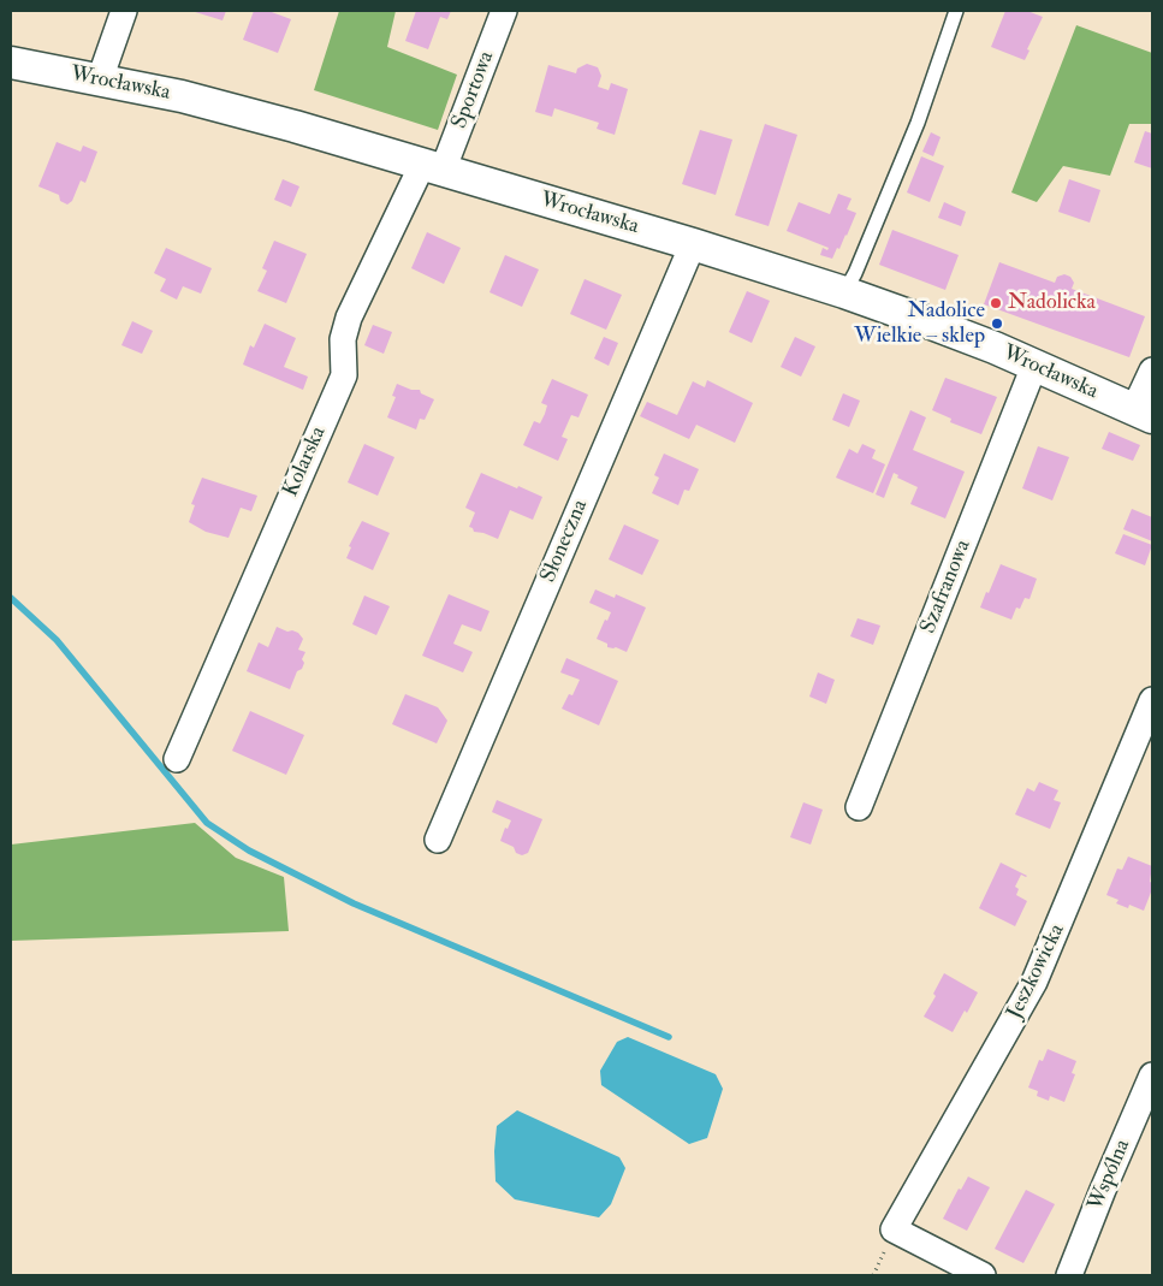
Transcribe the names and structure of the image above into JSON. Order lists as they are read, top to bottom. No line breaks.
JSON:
{"streets":{"street":["Wrocławska","Sportowa","Kolarska","Słoneczna","Szafranowa","Jeszkowicka","Wspólna"]},"crossings":[["Wrocławska","Sportowa"],["Wrocławska","Kolarska"],["Wrocławska","Słoneczna"],["Wrocławska","Szafranowa"],["Sportowa","Kolarska"]],"places":["Nadolicka","Nadolice Wielkie – sklep"]}
